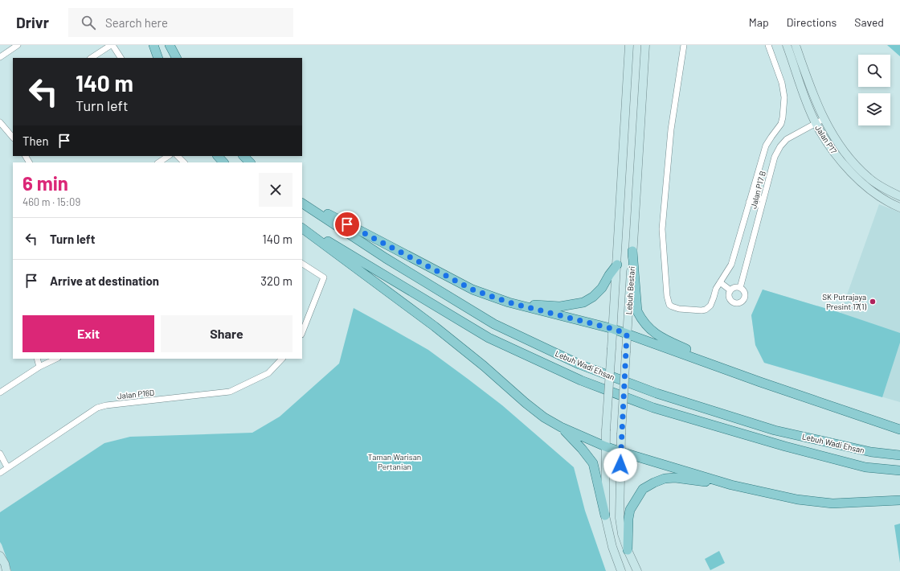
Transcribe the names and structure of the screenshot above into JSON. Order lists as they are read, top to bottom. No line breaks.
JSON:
{"streets":{"main road":["Lebuh Wadi Ehsan"],"street":["Jalan P17","Jalan P17 B","Lebuh Bestari","Jalan P16D"]},"crossings":[["Jalan P17","Jalan P17 B"]],"parks":["Taman Warisan Pertanian"],"places":["SK Putrajaya Presint 17(1)"],"page":{"header":"Drivr","search":"Search here","nav":["Map","Directions","Saved"],"turn":["140 m","Turn left"],"then":"Then","heading":["6 min","460 m · 15:09"],"list":[{"name":"Turn left","value":"140 m"},{"name":"Arrive at destination","value":"320 m"}],"buttons":["Exit","Share"]}}
